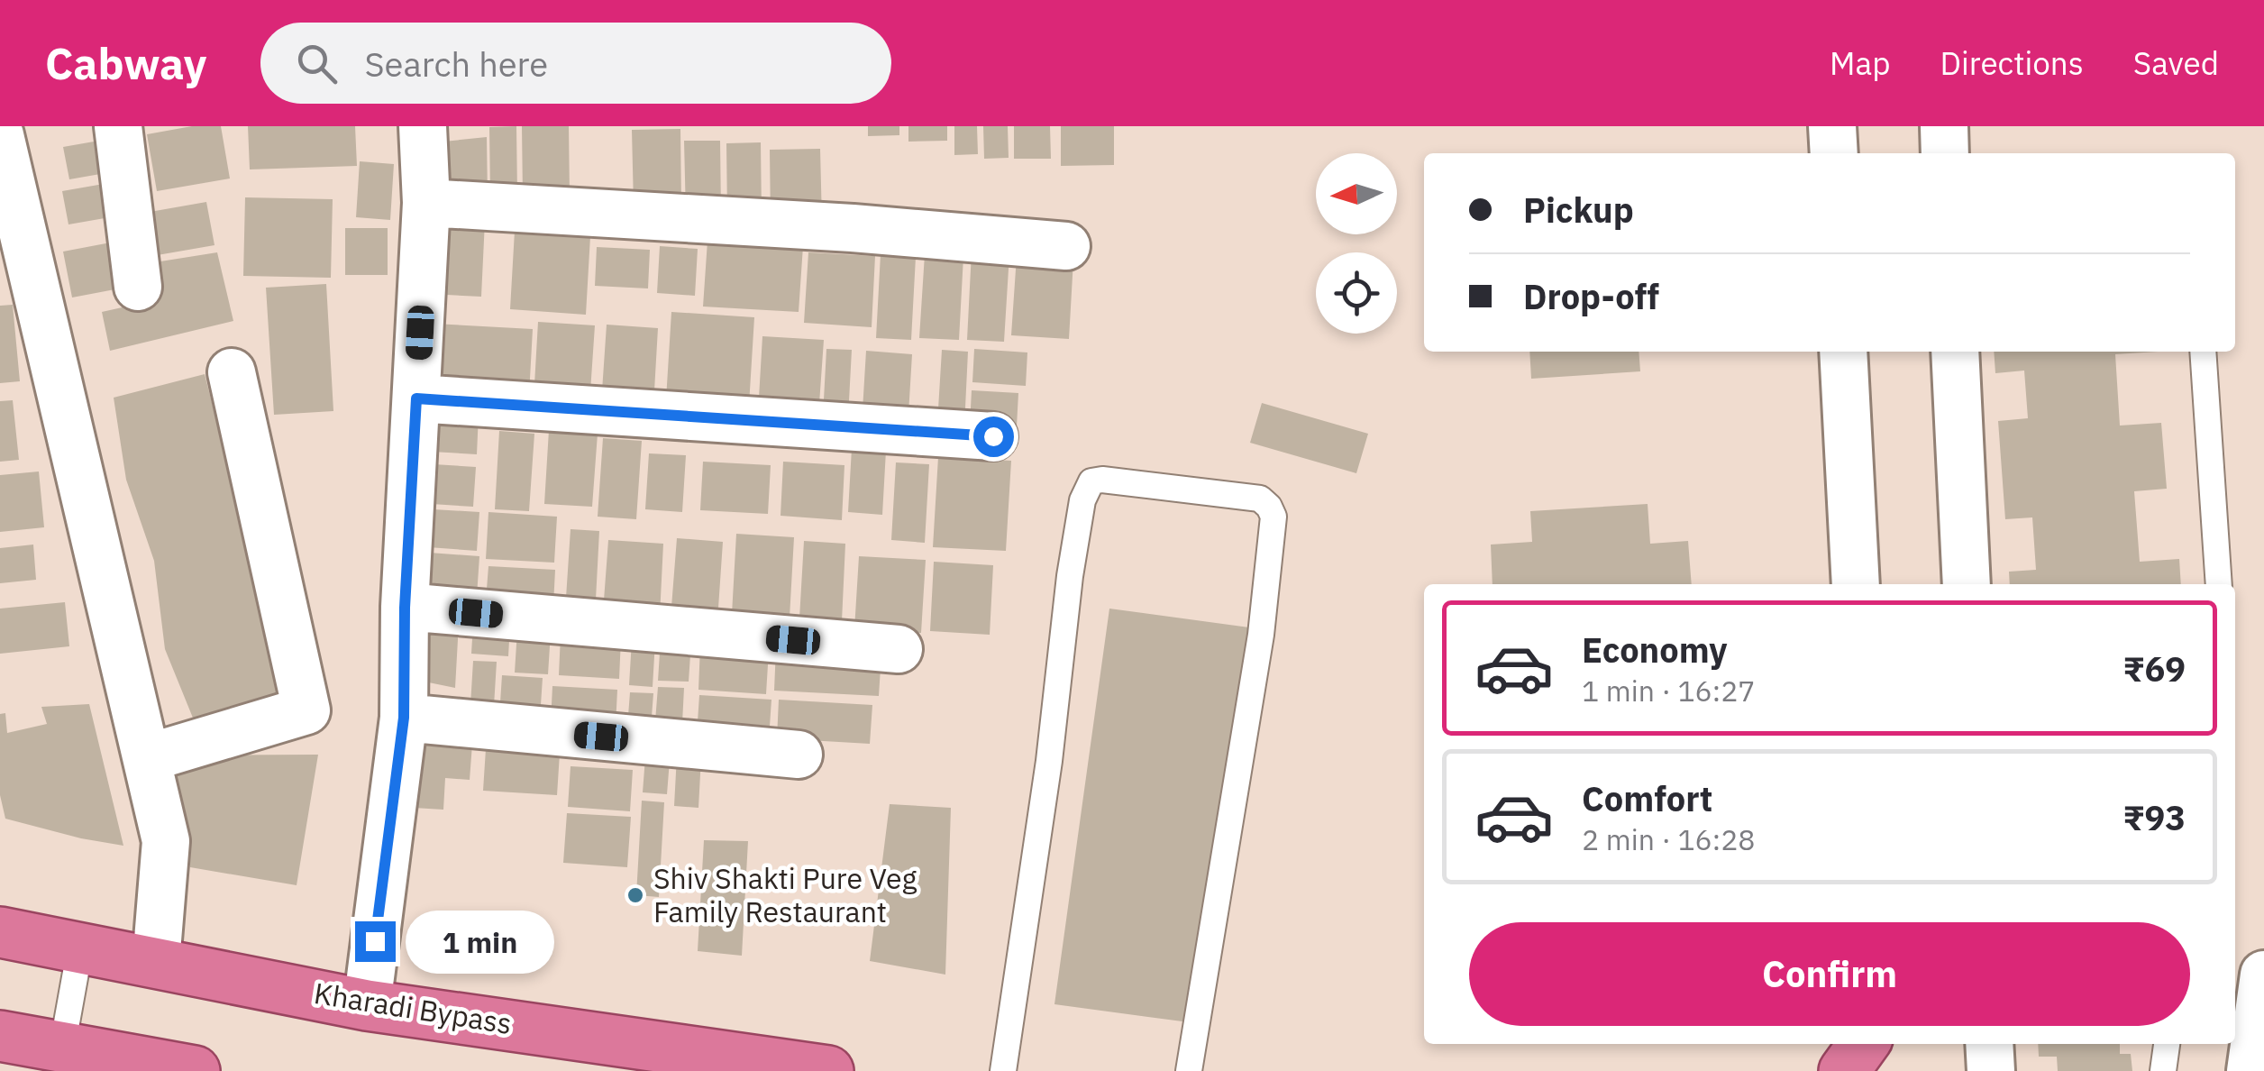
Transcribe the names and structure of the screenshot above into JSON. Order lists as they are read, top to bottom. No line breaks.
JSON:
{"streets":{"highway":["Kharadi Bypass"]},"places":["Shiv Shakti Pure Veg Family Restaurant"],"north":"left","page":{"header":"Cabway","search":"Search here","nav":["Map","Directions","Saved"],"banner":["Pickup","Drop-off"],"list":[{"name":"Economy","note":"1 min · 16:27","value":"₹69"},{"name":"Comfort","note":"2 min · 16:28","value":"₹93"}],"buttons":"Confirm","bubble":"1 min"}}
